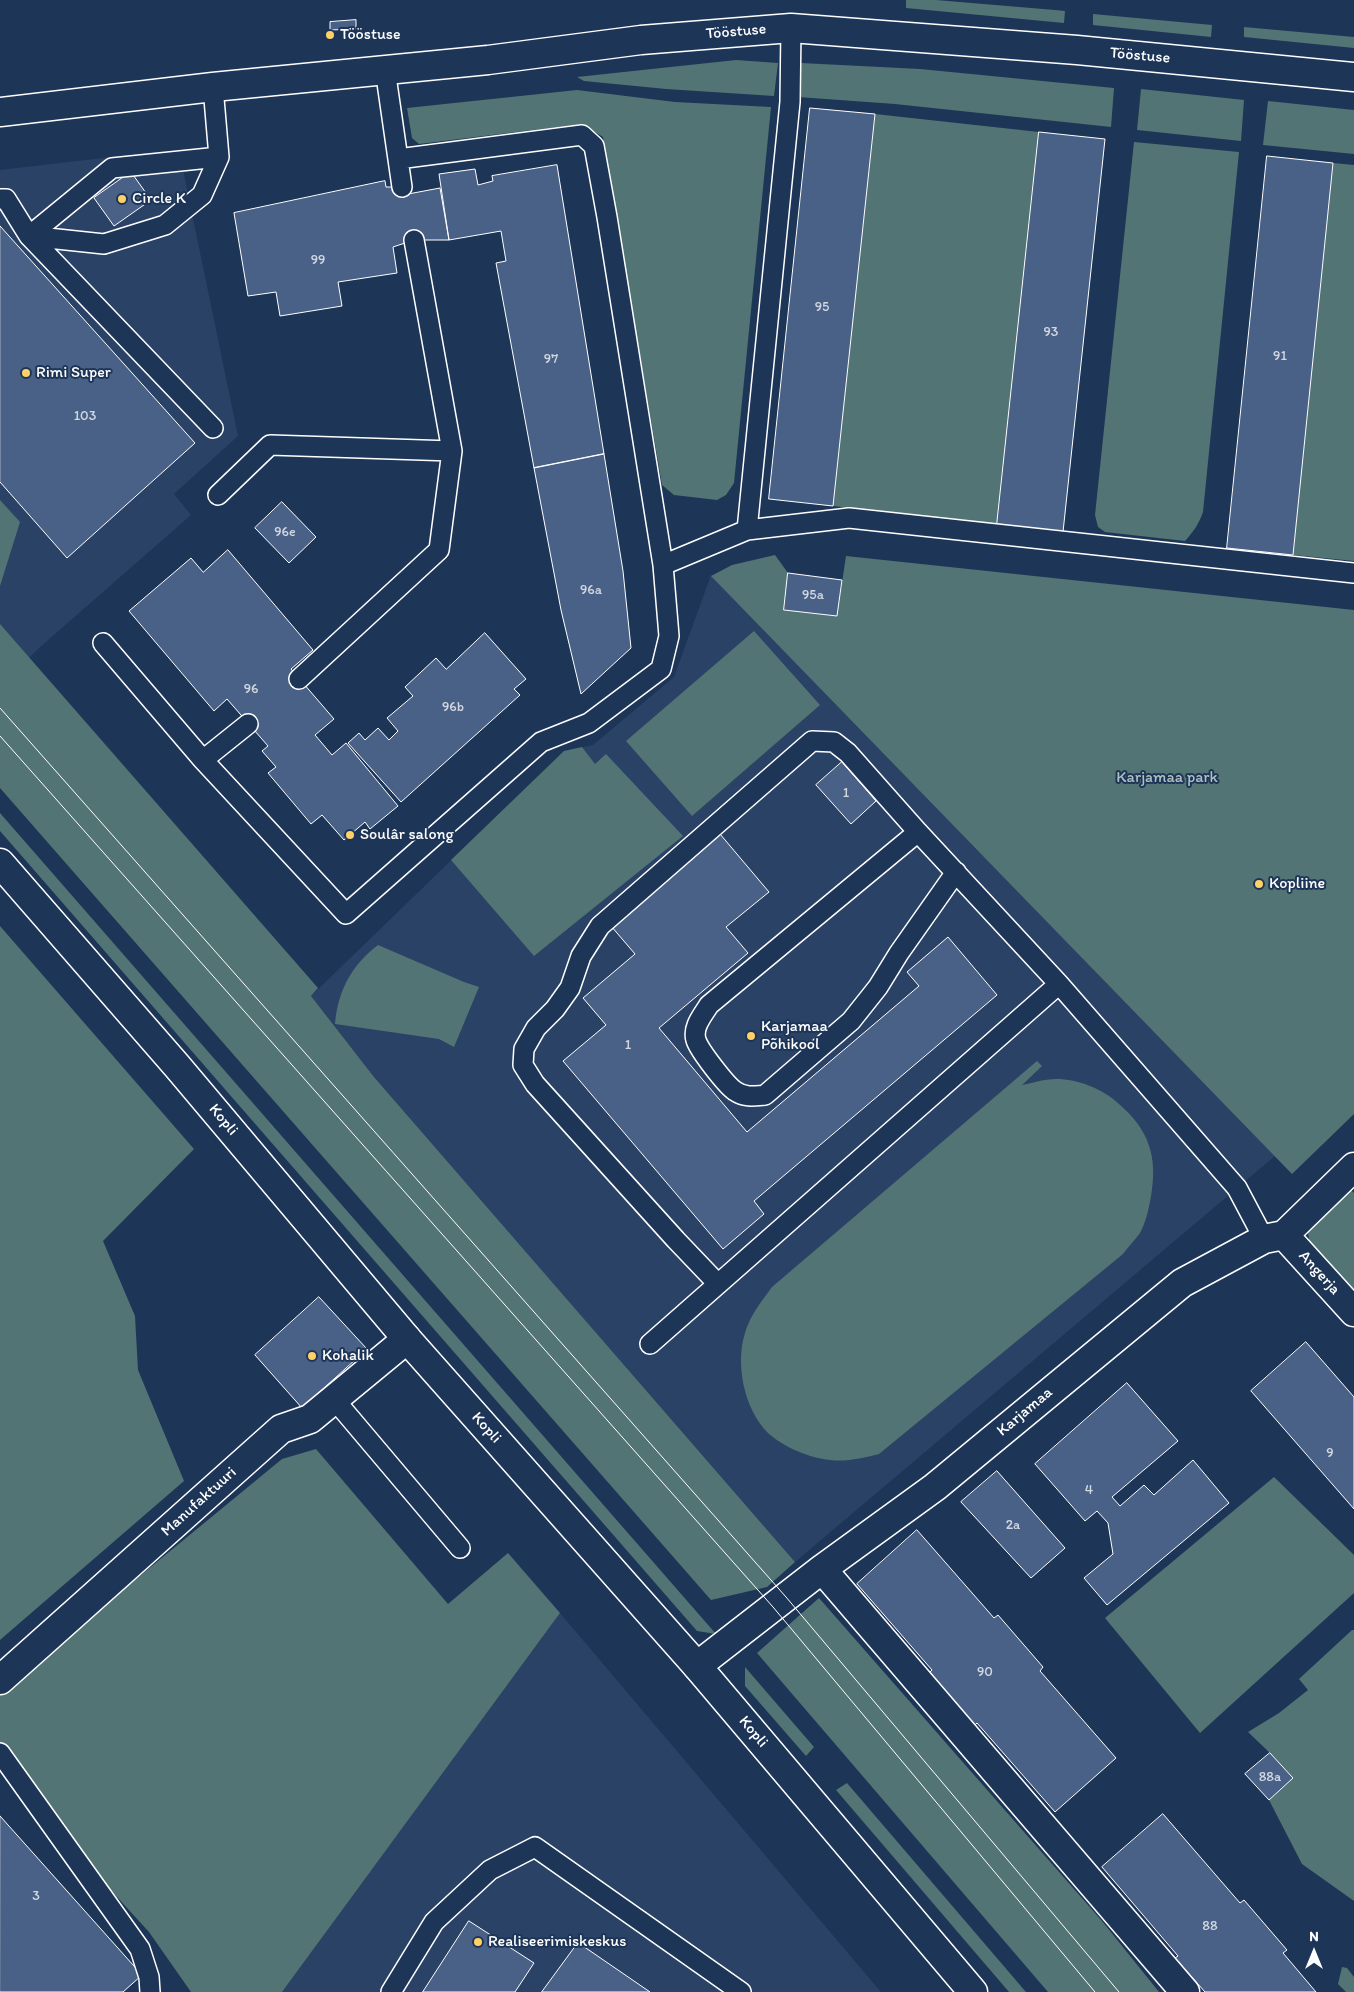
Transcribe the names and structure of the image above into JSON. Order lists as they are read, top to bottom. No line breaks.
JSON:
{"streets":{"street":["Tööstuse","Kopli","Angerja","Karjamaa","Manufaktuuri"]},"crossings":[["Kopli","Karjamaa"],["Kopli","Manufaktuuri"],["Angerja","Karjamaa"]],"parks":["Karjamaa park"],"places":["Tööstuse","Circle K","Rimi Super","Soulâr salong","Kopliine","Karjamaa Põhikool","Kohalik","Realiseerimiskeskus"],"house_numbers":["99","95","93","91","97","103","96e","96a","95a","96","96b","1","1","9","4","2a","90","88a","3","88"],"north":"top"}
